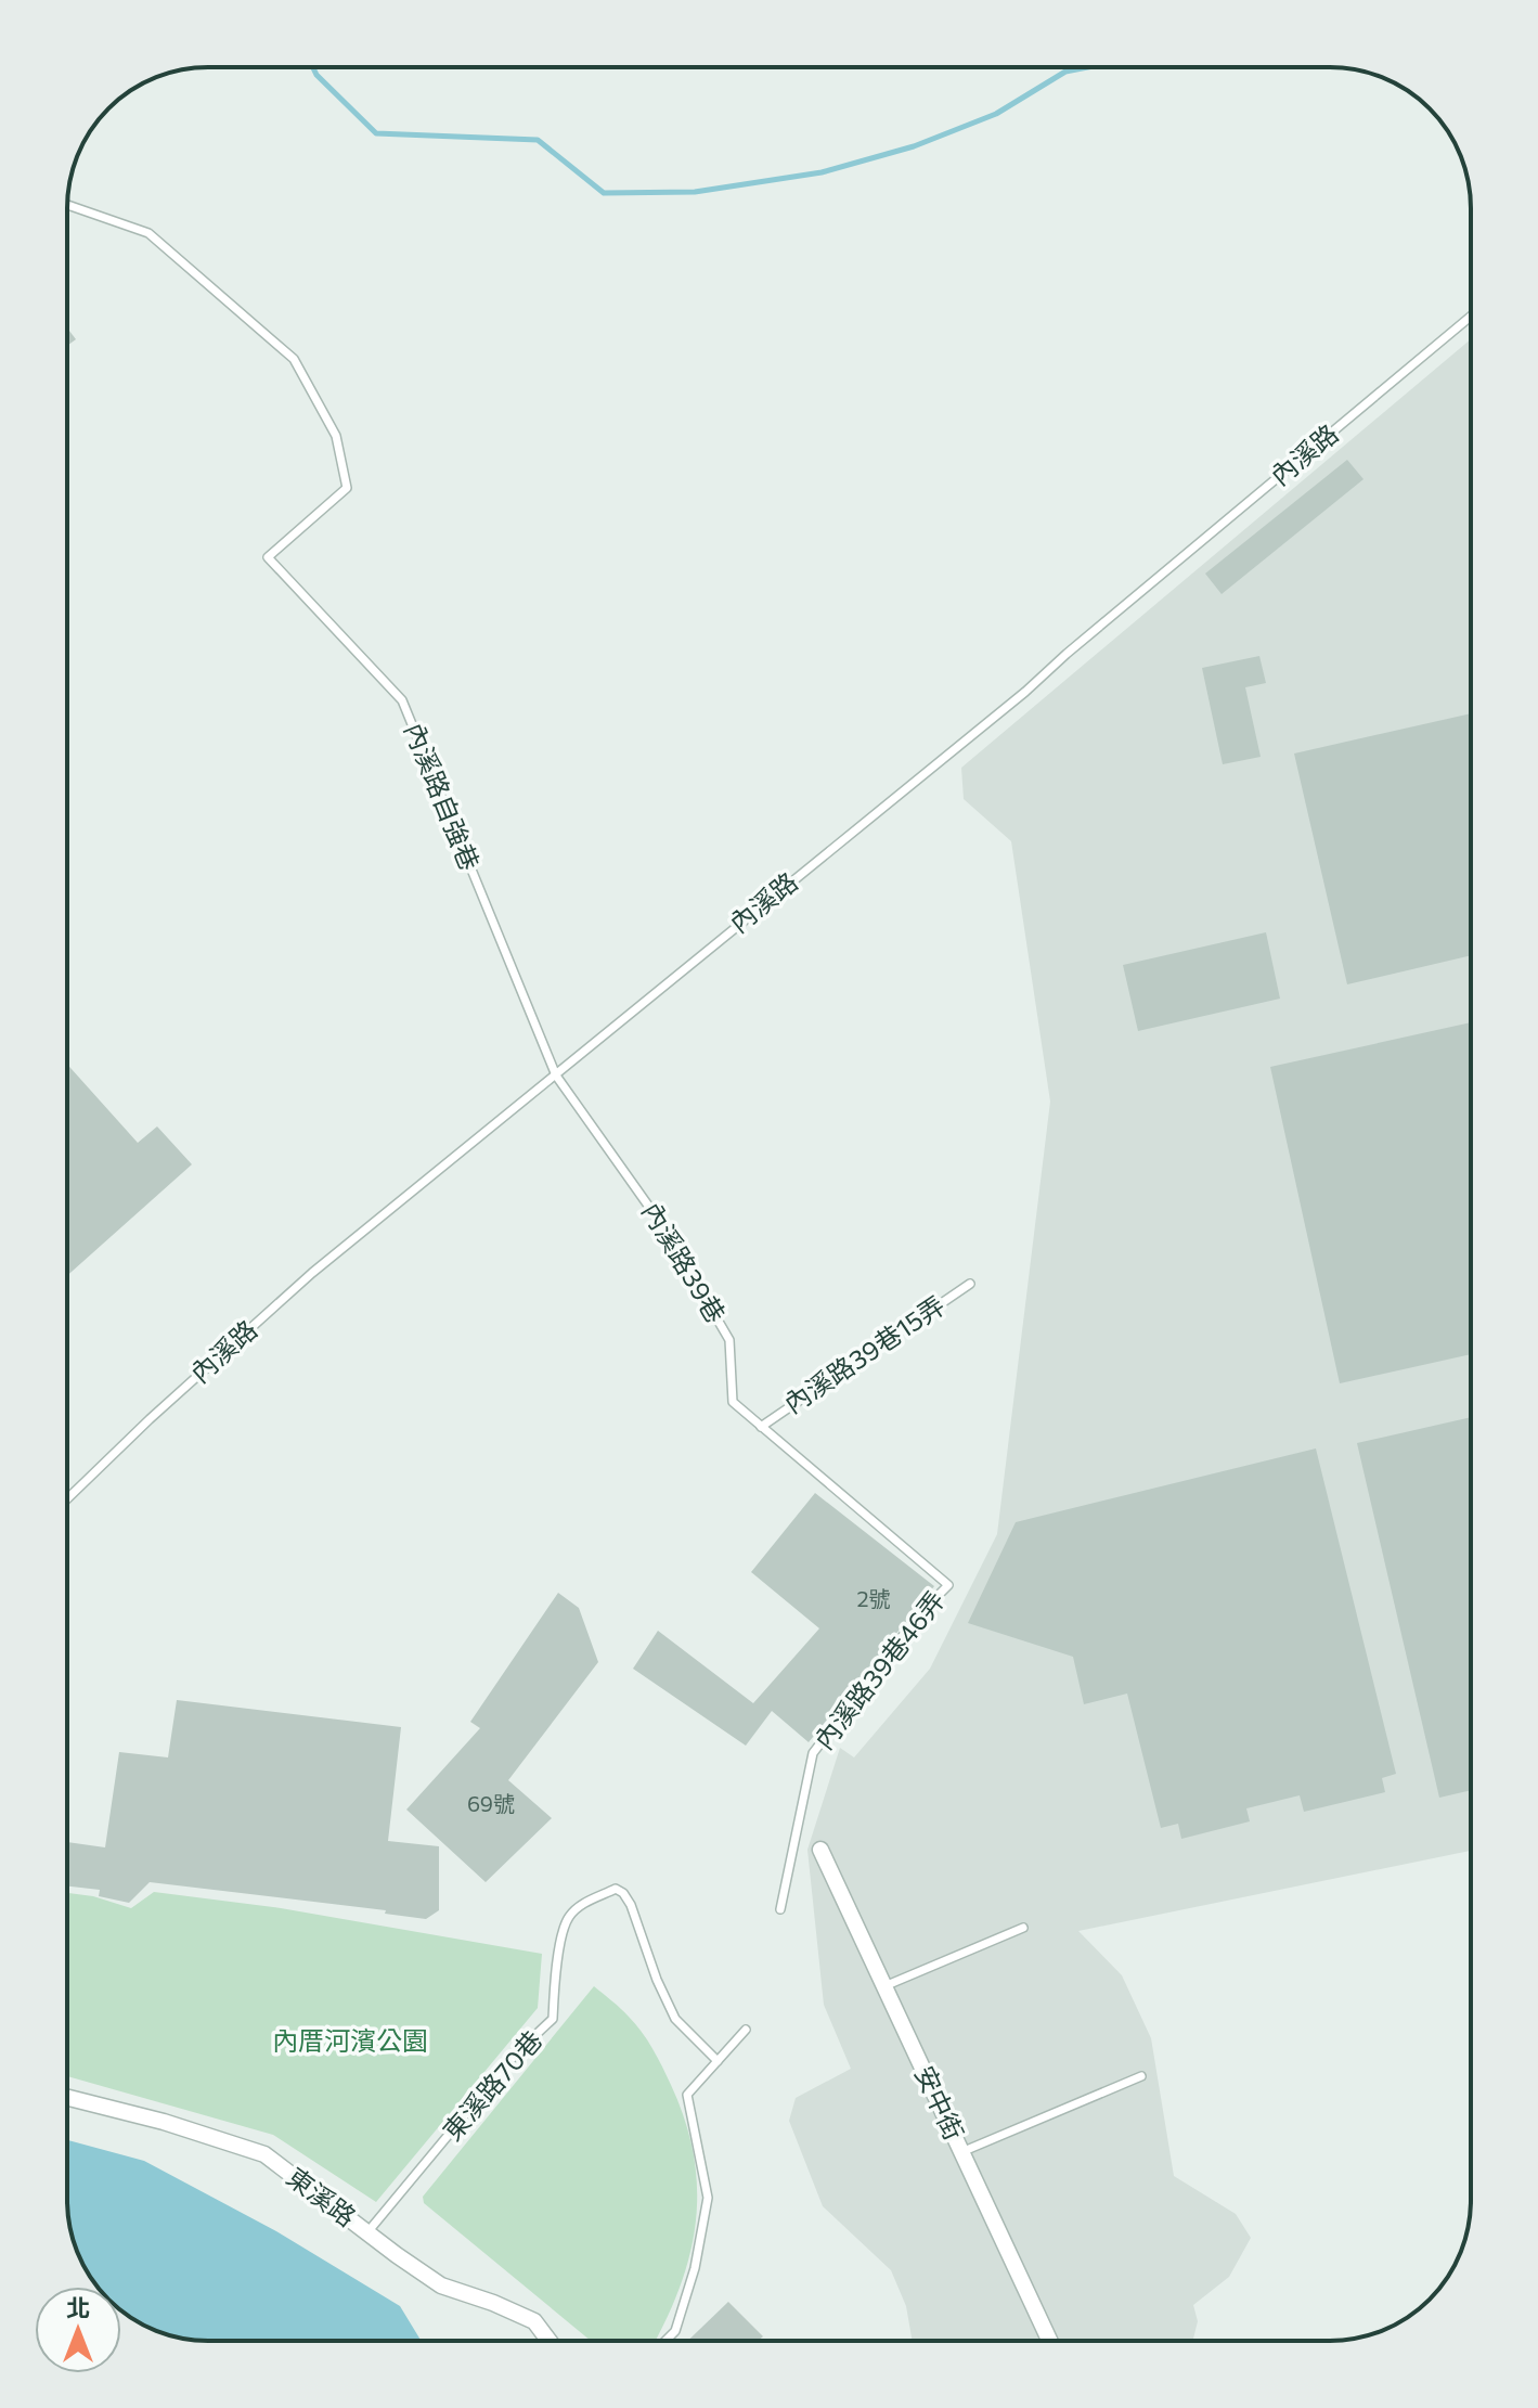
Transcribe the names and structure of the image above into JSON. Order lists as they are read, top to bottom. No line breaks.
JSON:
{"streets":{"street":["安中街","東溪路"],"lane":["內溪路","內溪路自強巷","內溪路39巷","內溪路39巷15弄","內溪路39巷46弄","東溪路70巷"]},"crossings":[["內溪路","內溪路自強巷"],["內溪路","內溪路39巷"],["內溪路自強巷","內溪路39巷"],["內溪路39巷","內溪路39巷15弄"],["內溪路39巷","內溪路39巷46弄"],["東溪路70巷","東溪路"]],"parks":["內厝河濱公園"],"house_numbers":["2號","69號"],"north":"top"}
